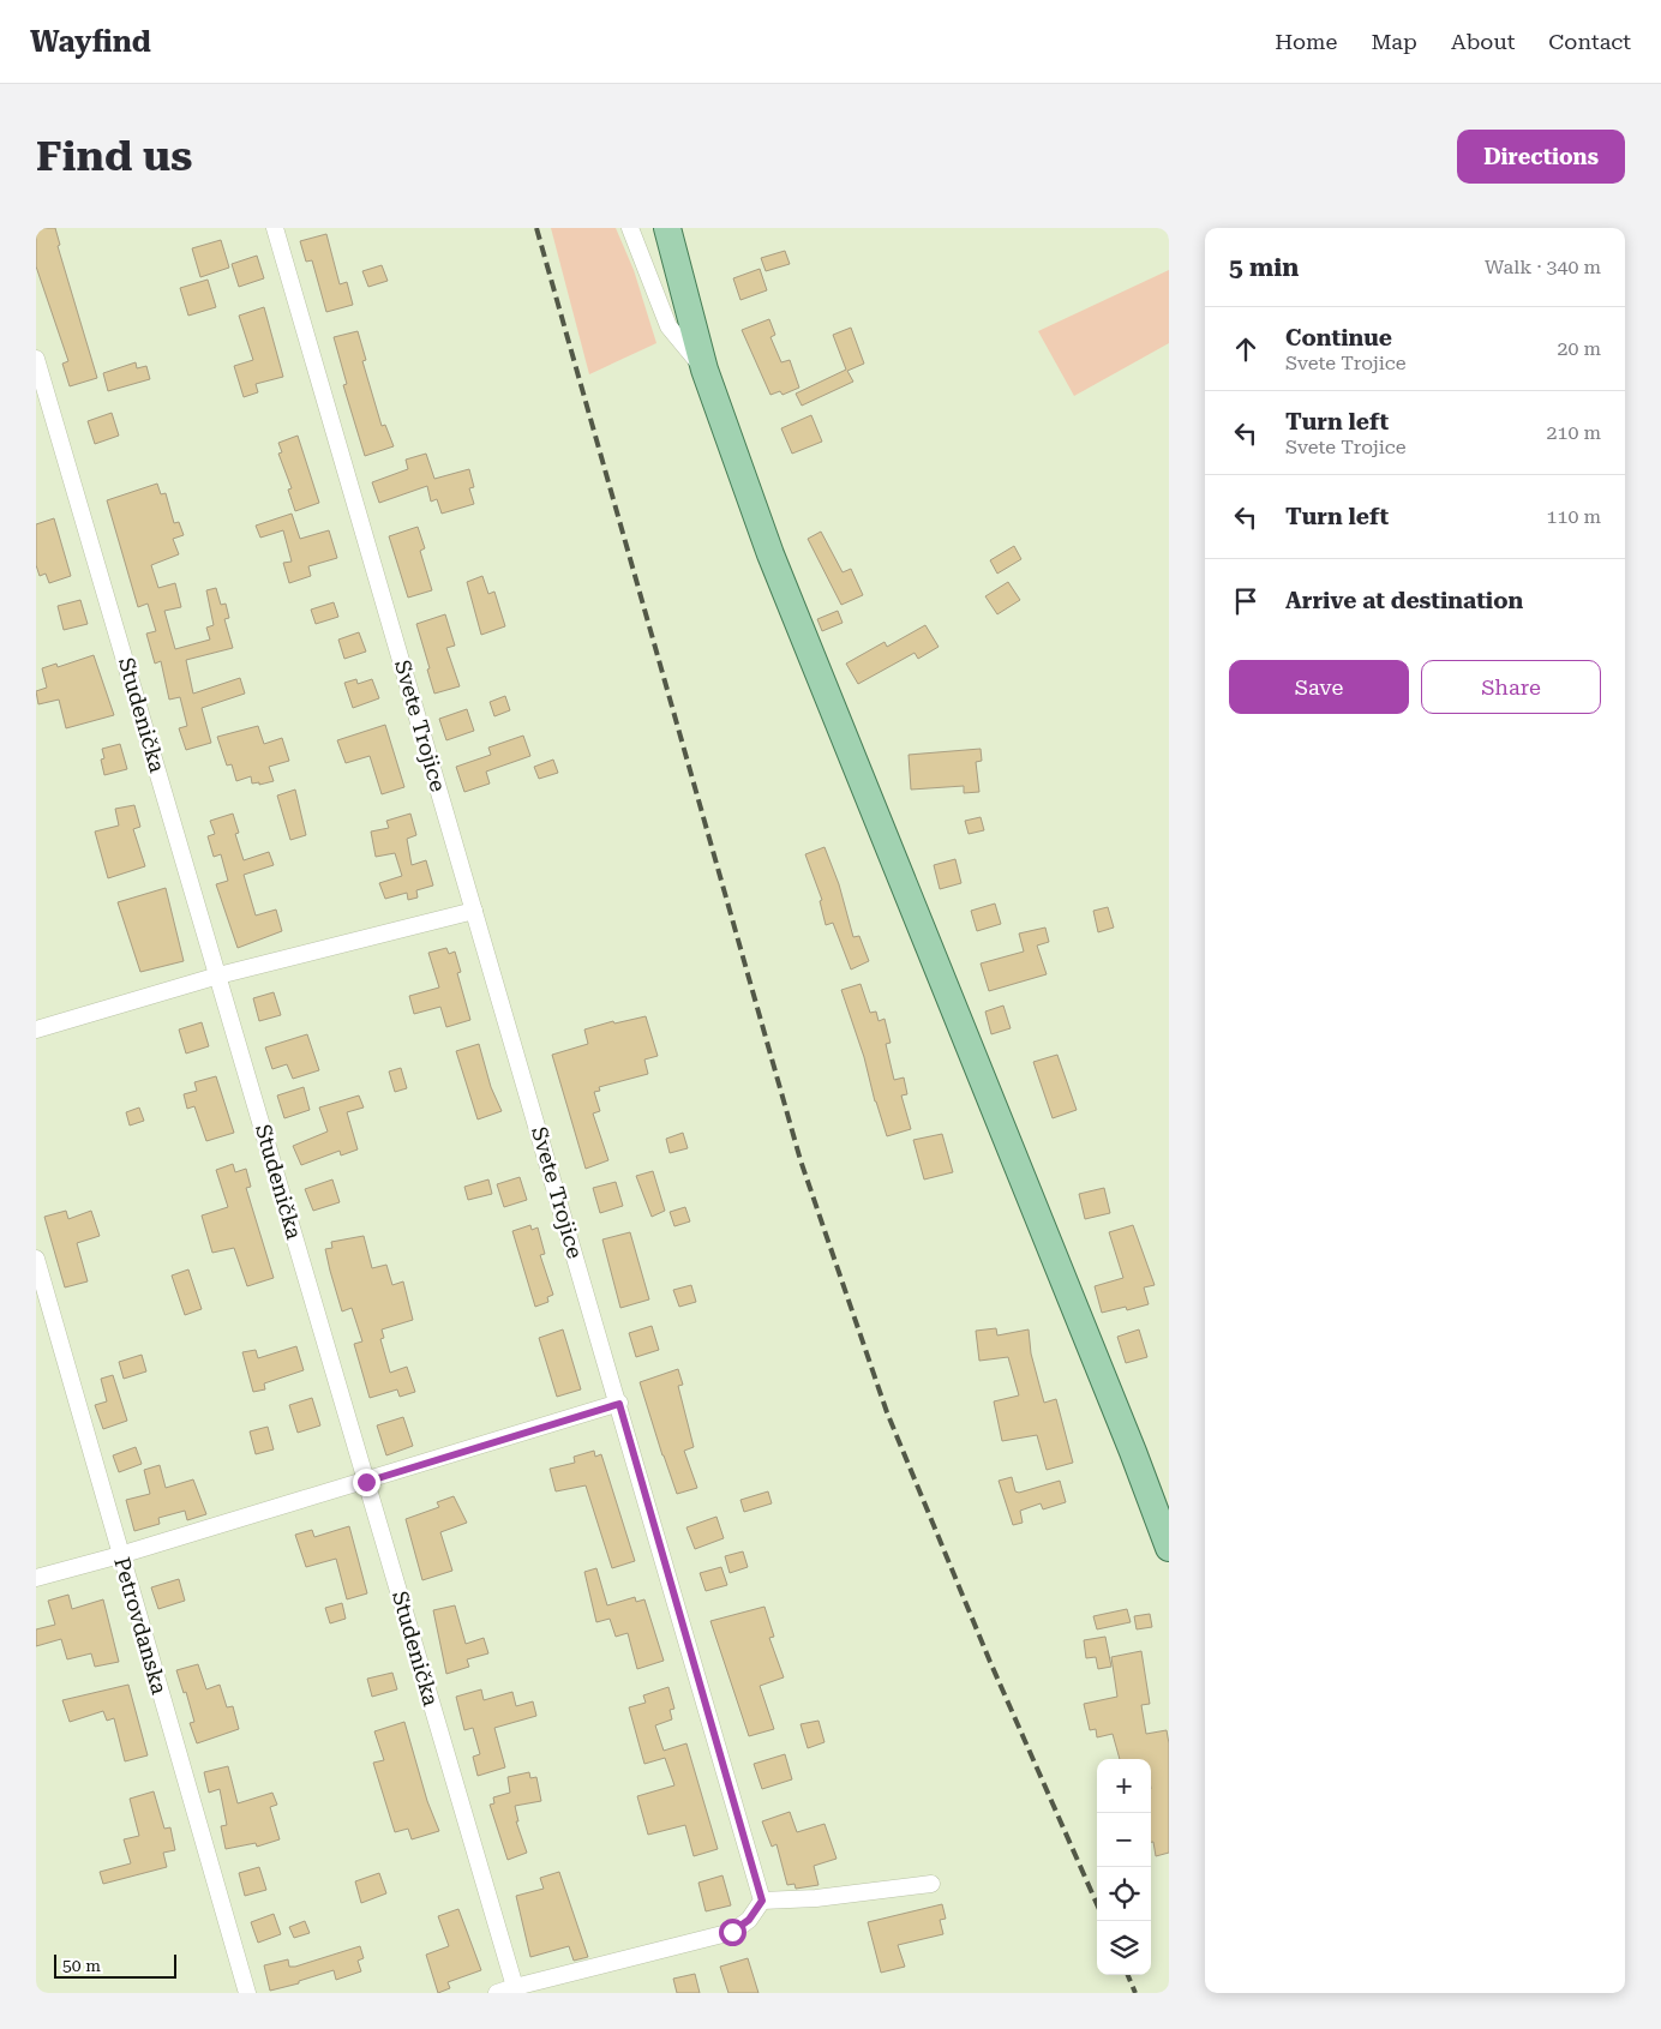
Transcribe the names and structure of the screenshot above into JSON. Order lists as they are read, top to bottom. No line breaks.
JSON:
{"streets":{"street":["Studenička","Svete Trojice","Petrovdanska"]},"scale_bar":"50 m","page":{"header":"Wayfind","nav":["Home","Map","About","Contact"],"buttons":["Directions",["Save","Share"]],"title":"Find us","heading":["5 min","Walk · 340 m"],"list":[["Continue","Svete Trojice","20 m"],["Turn left","Svete Trojice","210 m"],["Turn left","110 m"],"Arrive at destination"],"map_buttons":["+","−"],"scale":"50 m"}}
